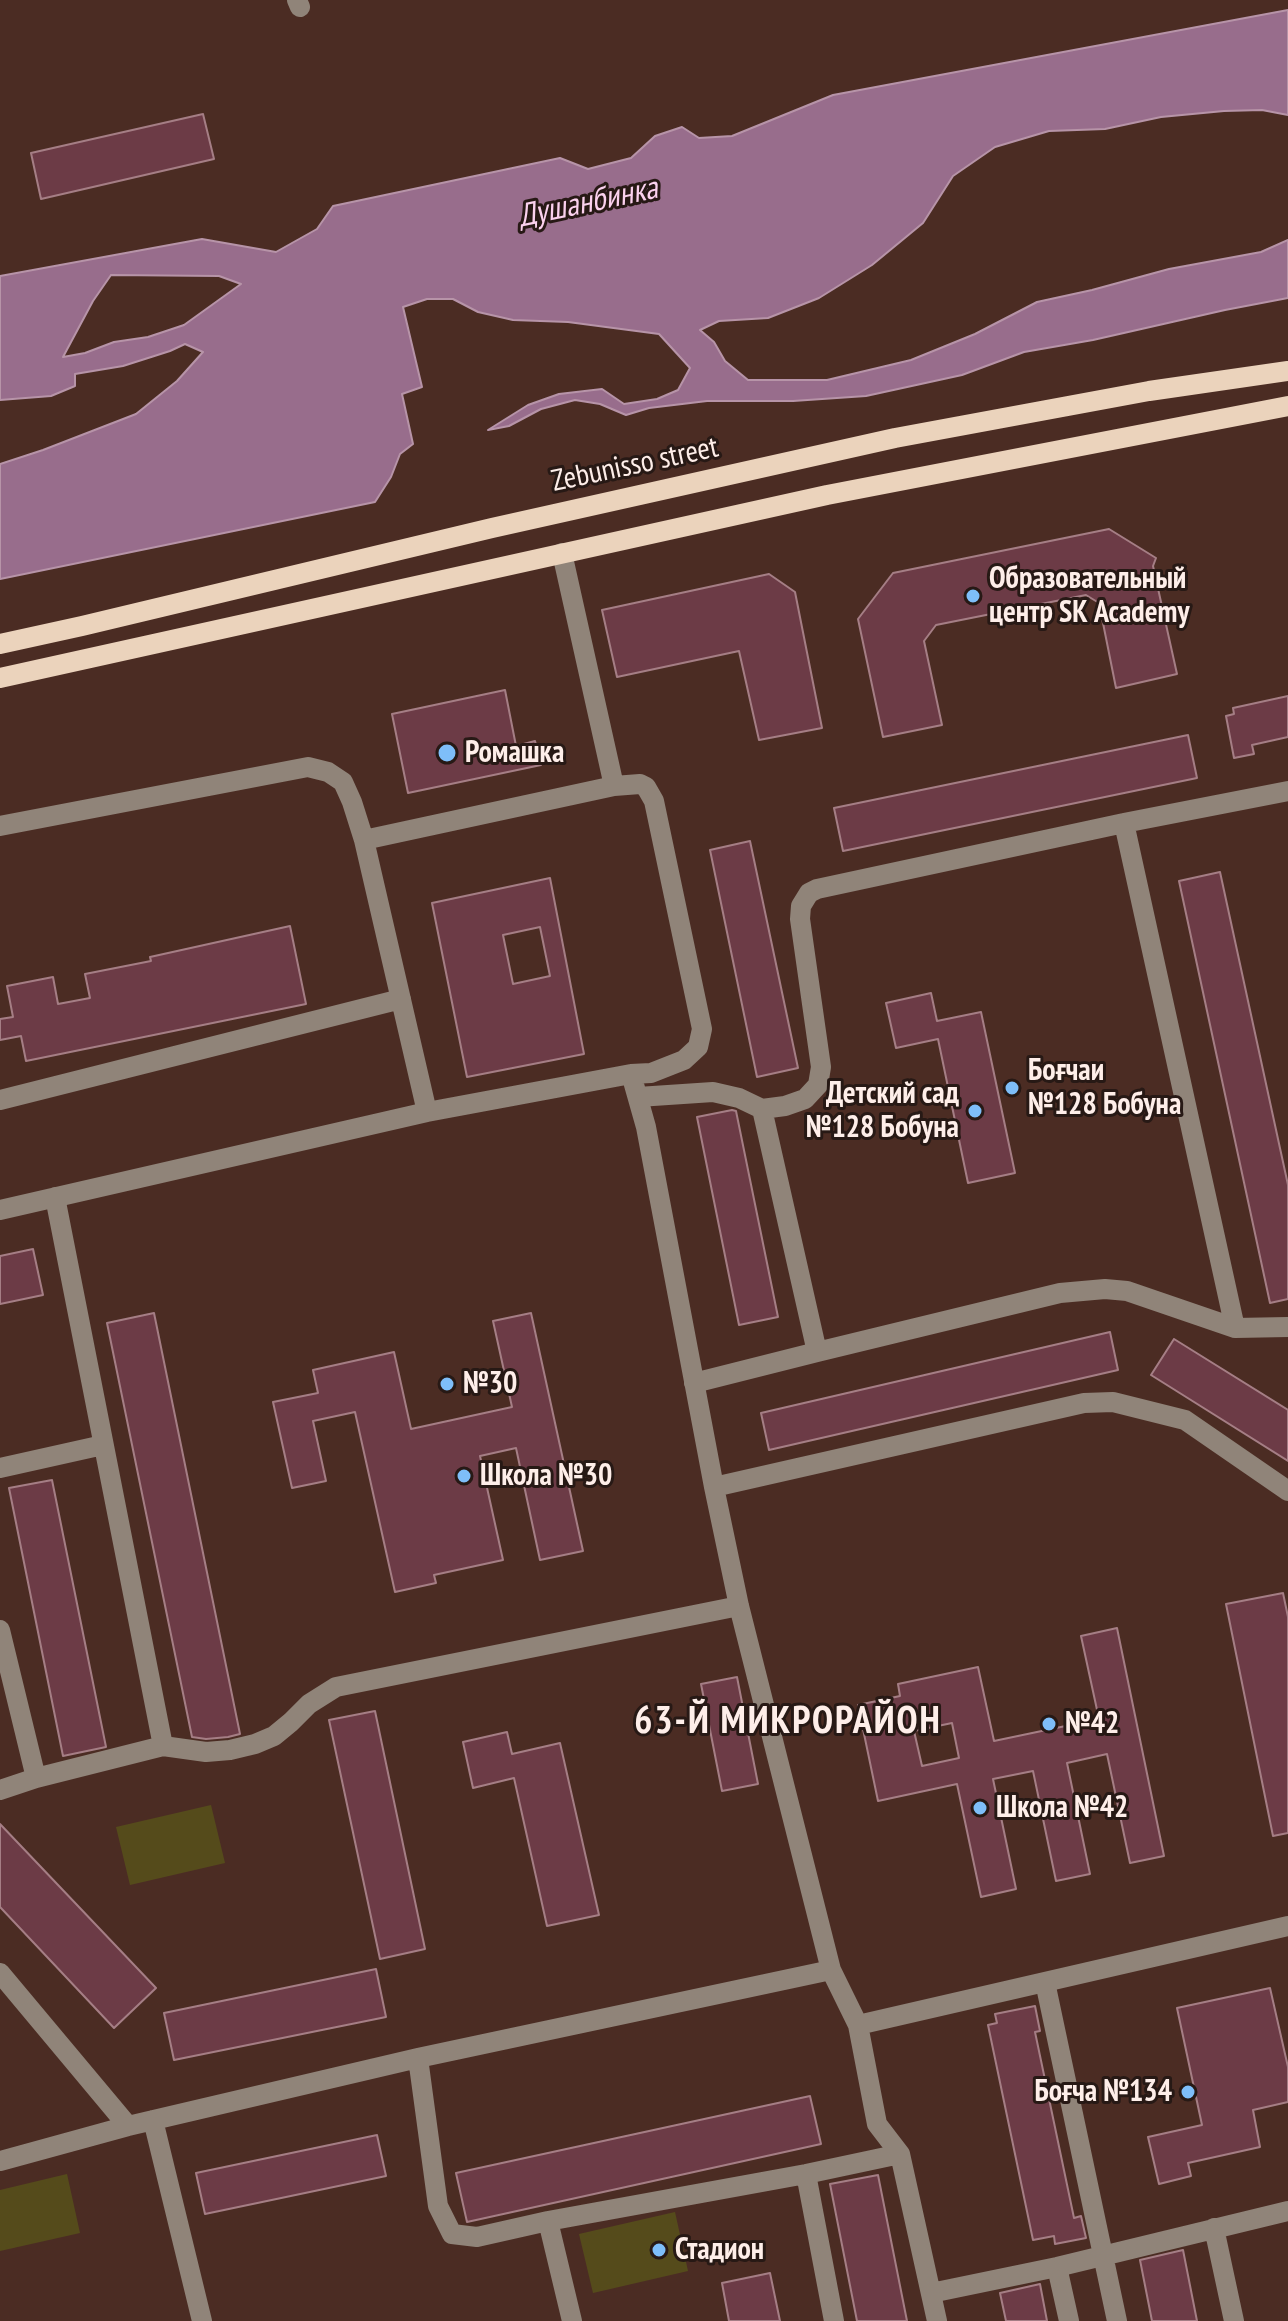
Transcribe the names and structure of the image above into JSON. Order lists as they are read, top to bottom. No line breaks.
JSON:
{"streets":{"main road":["Zebunisso street"]},"districts":["63-Й МИКРОРАЙОН"],"water":["Душанбинка"],"places":["Образовательный центр SK Academy","Ромашка","Боғчаи №128 Бобуна","Детский сад №128 Бобуна","№30","Школа №30","№42","Школа №42","Боғча №134","Стадион"]}
